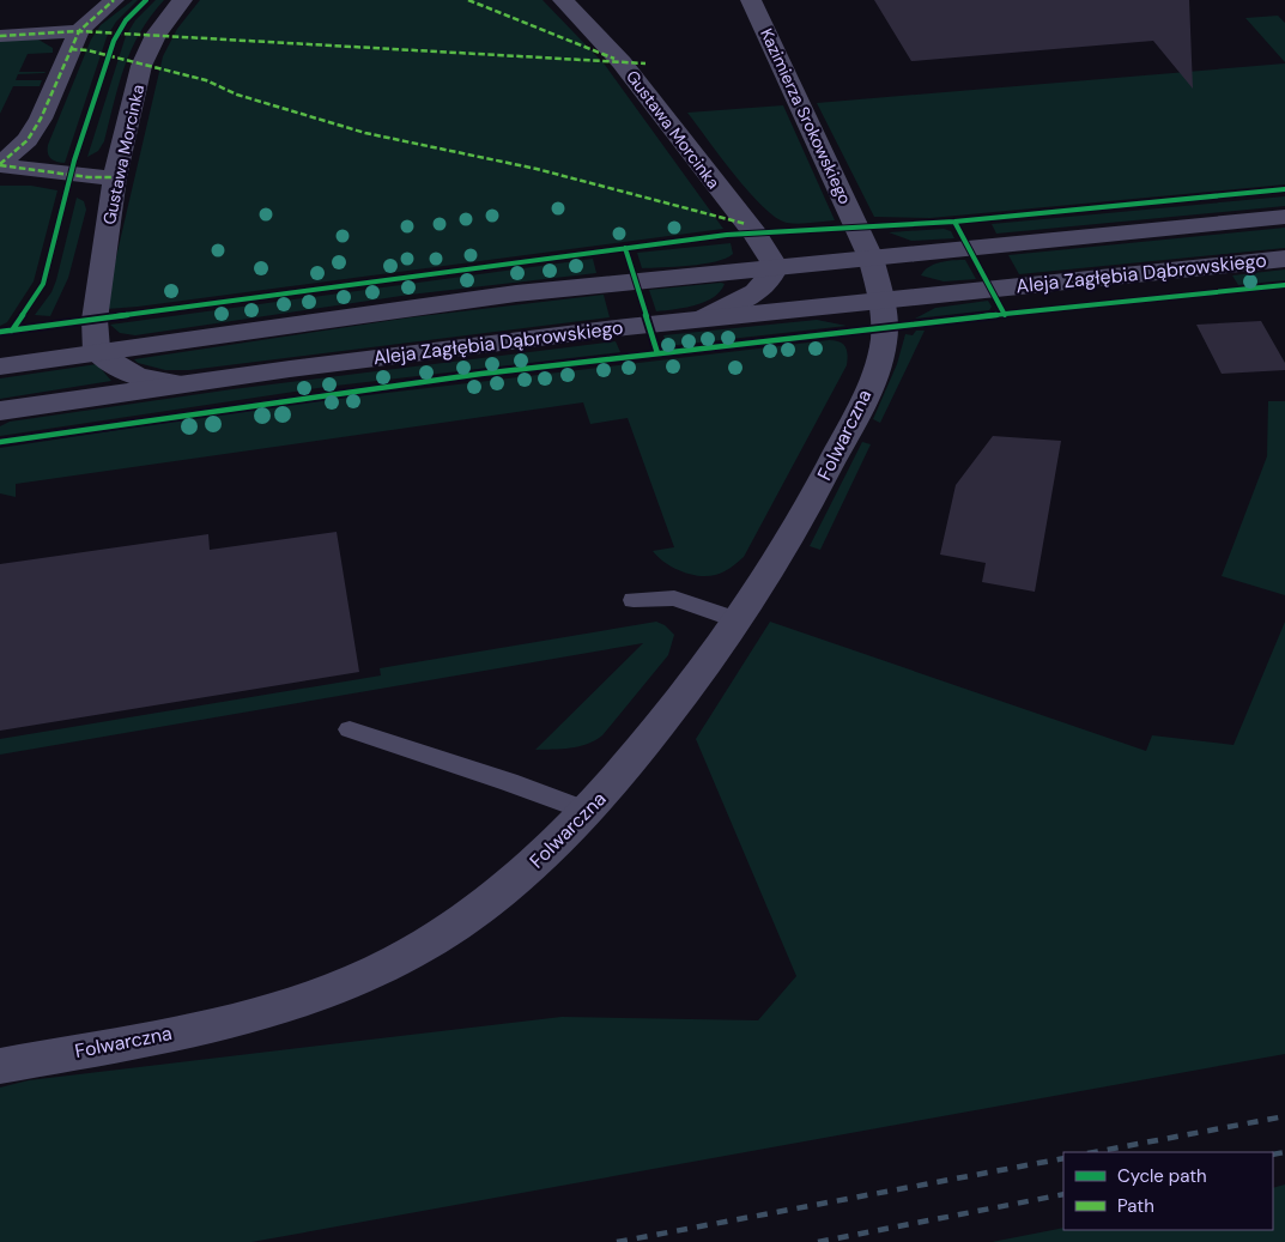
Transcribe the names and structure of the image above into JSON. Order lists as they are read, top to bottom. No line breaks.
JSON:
{"streets":{"street":["Kazimierza Srokowskiego","Gustawa Morcinka","Aleja Zagłębia Dąbrowskiego","Folwarczna"]},"crossings":[["Kazimierza Srokowskiego","Aleja Zagłębia Dąbrowskiego"],["Kazimierza Srokowskiego","Folwarczna"],["Aleja Zagłębia Dąbrowskiego","Folwarczna"]],"legend":["Cycle path","Path"]}
